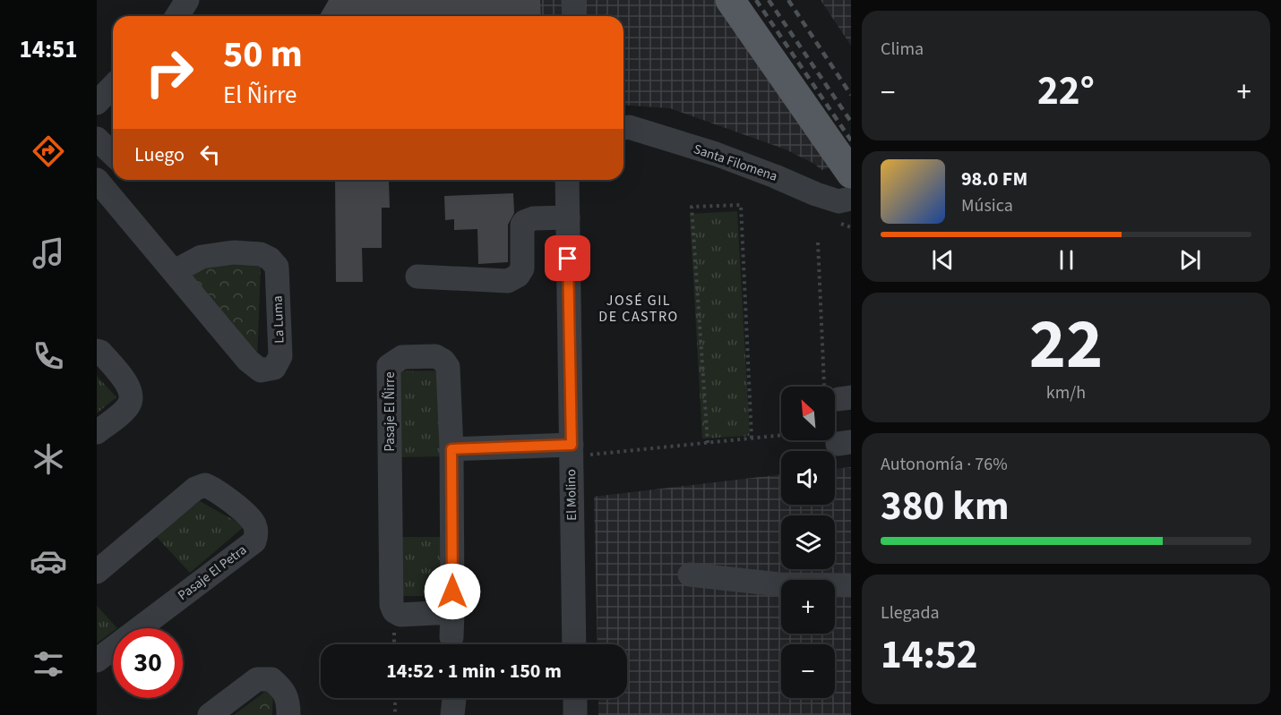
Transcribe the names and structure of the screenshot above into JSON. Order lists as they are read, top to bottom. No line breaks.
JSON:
{"streets":{"street":["Santa Filomena","La Luma","Pasaje El Ñirre","El Molino","Pasaje El Petra"]},"districts":["JOSÉ GIL DE CASTRO"],"north":"top left","page":{"tabs":"14:51","tile":["Clima",["22","km/h"],["Autonomía · 76%","380 km"],["Llegada","14:52"]],"turn":["50 m","El Ñirre"],"heat":["−","22°","+"],"then":"Luego","song":["98.0 FM","Música"],"map_buttons":["+","−"],"limit":"30","trip":"14:52 · 1 min · 150 m"}}
